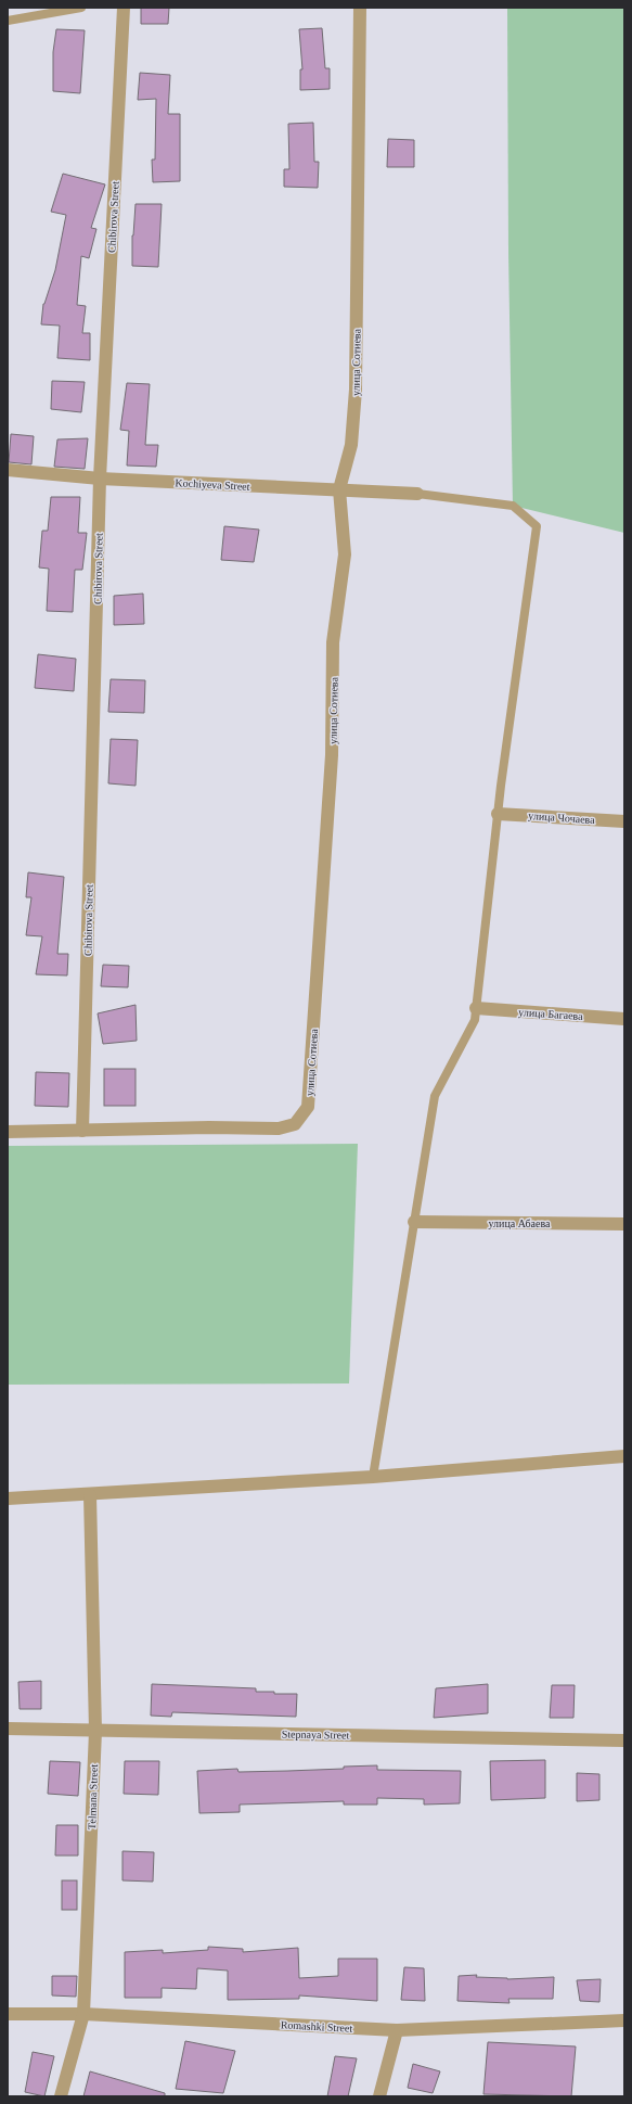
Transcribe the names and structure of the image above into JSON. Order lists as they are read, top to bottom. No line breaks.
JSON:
{"streets":{"street":["Chibirova Street","улица Сотиева","Kochiyeva Street","улица Чочаева","улица Багаева","улица Абаева","Stepnaya Street","Telmana Street","Romashki Street"]},"crossings":[["Chibirova Street","улица Сотиева"],["Chibirova Street","Kochiyeva Street"],["улица Сотиева","Kochiyeva Street"],["Stepnaya Street","Telmana Street"],["Telmana Street","Romashki Street"]]}
